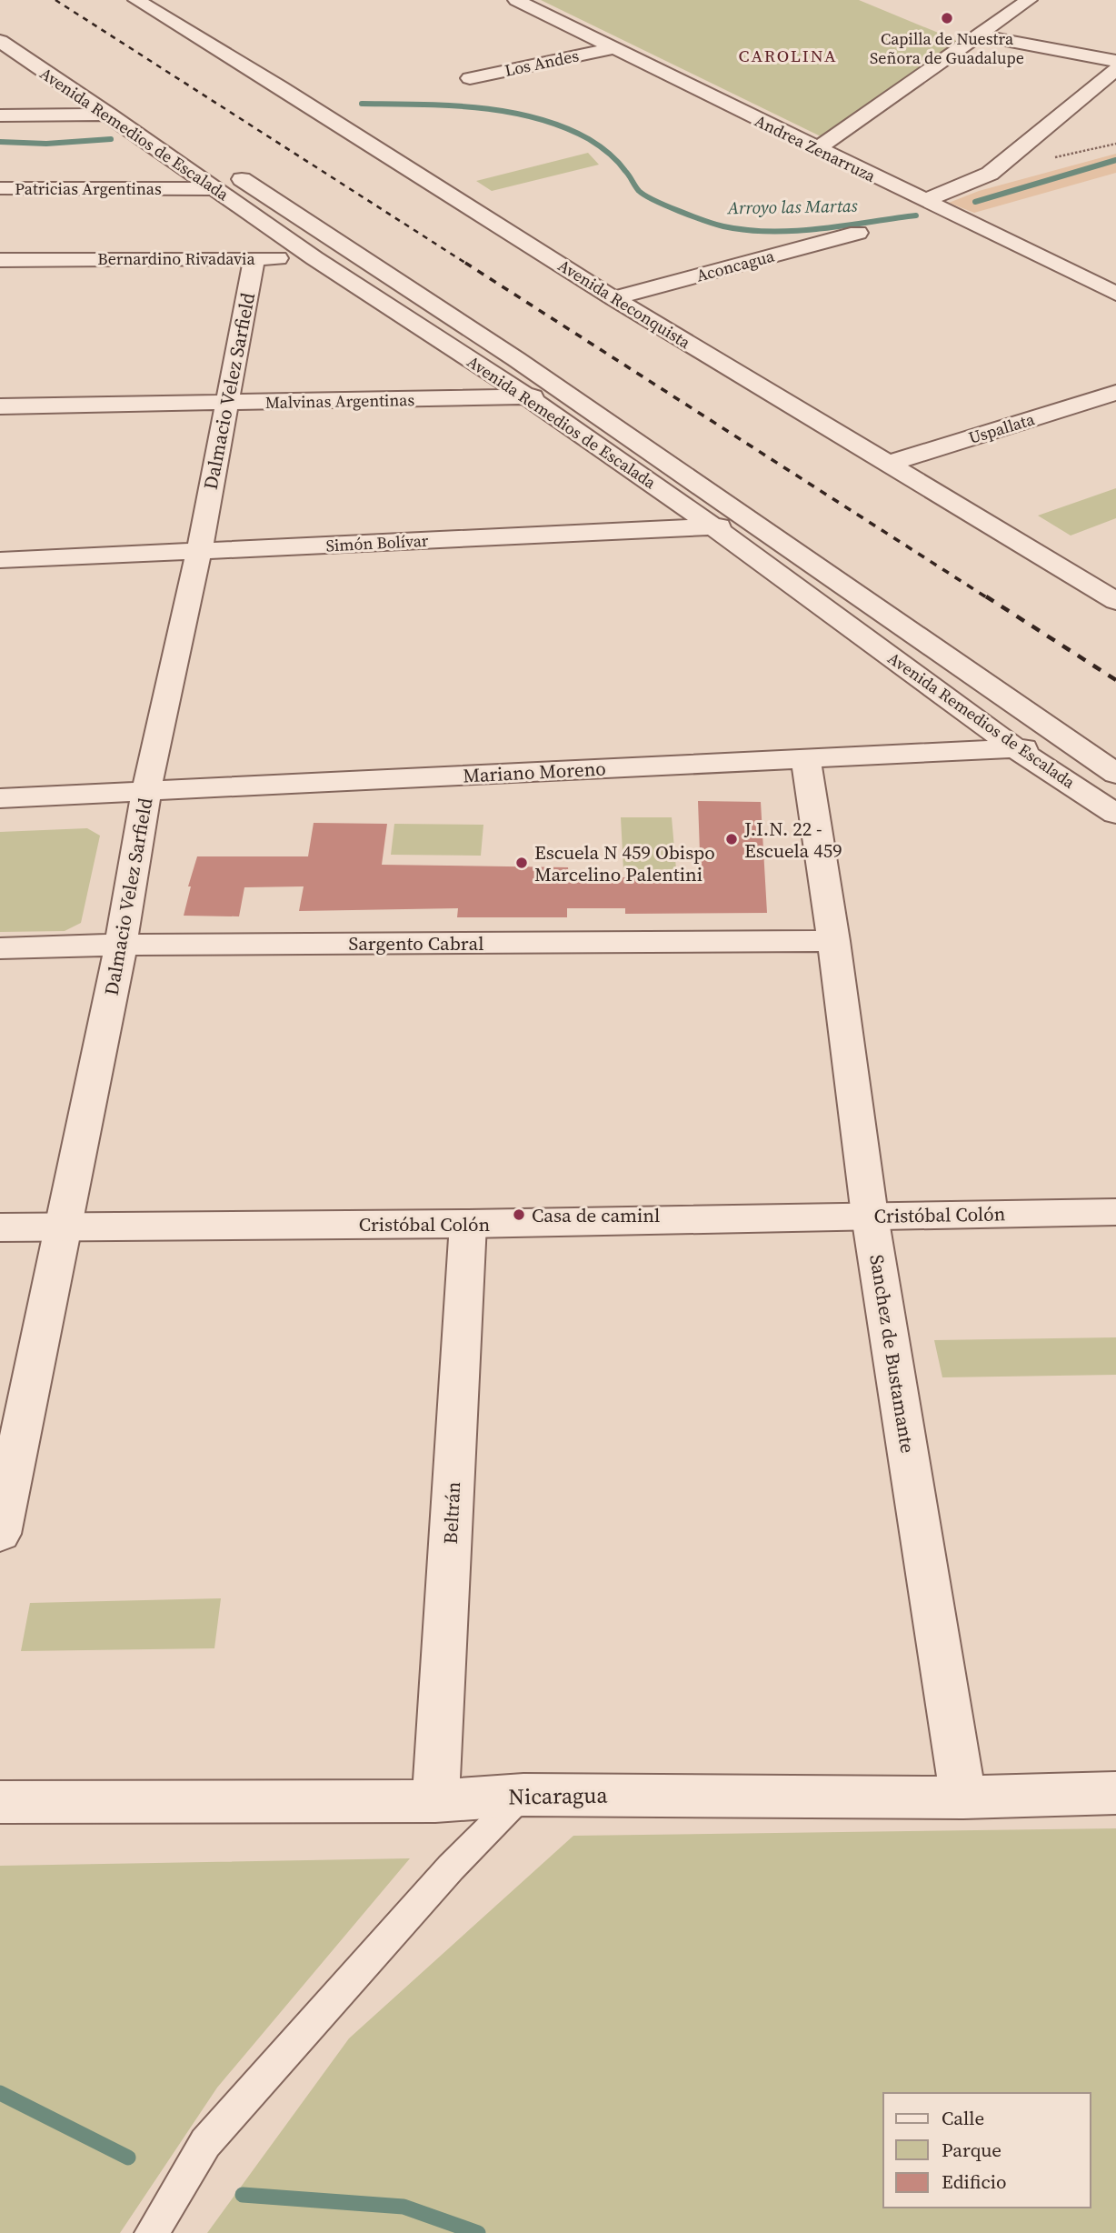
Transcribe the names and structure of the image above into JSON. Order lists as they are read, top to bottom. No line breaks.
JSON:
{"streets":{"street":["Los Andes","Avenida Remedios de Escalada","Andrea Zenarruza","Patricias Argentinas","Bernardino Rivadavia","Aconcagua","Avenida Reconquista","Dalmacio Velez Sarfield","Malvinas Argentinas","Uspallata","Simón Bolívar","Mariano Moreno","Sargento Cabral","Cristóbal Colón","Sanchez de Bustamante","Beltrán","Nicaragua"]},"crossings":[["Los Andes","Andrea Zenarruza"],["Avenida Remedios de Escalada","Patricias Argentinas"],["Avenida Remedios de Escalada","Bernardino Rivadavia"],["Avenida Remedios de Escalada","Malvinas Argentinas"],["Avenida Remedios de Escalada","Simón Bolívar"],["Avenida Remedios de Escalada","Mariano Moreno"],["Bernardino Rivadavia","Dalmacio Velez Sarfield"],["Aconcagua","Avenida Reconquista"],["Avenida Reconquista","Uspallata"],["Dalmacio Velez Sarfield","Malvinas Argentinas"],["Dalmacio Velez Sarfield","Simón Bolívar"],["Dalmacio Velez Sarfield","Mariano Moreno"],["Dalmacio Velez Sarfield","Sargento Cabral"],["Dalmacio Velez Sarfield","Cristóbal Colón"],["Mariano Moreno","Sanchez de Bustamante"],["Sargento Cabral","Sanchez de Bustamante"],["Cristóbal Colón","Sanchez de Bustamante"],["Cristóbal Colón","Beltrán"],["Sanchez de Bustamante","Nicaragua"],["Beltrán","Nicaragua"]],"districts":["CAROLINA"],"water":["Arroyo las Martas"],"places":["Capilla de Nuestra Señora de Guadalupe","J.I.N. 22 - Escuela 459","Escuela N 459 Obispo Marcelino Palentini","Casa de caminl"],"legend":["Calle","Parque","Edificio"]}
